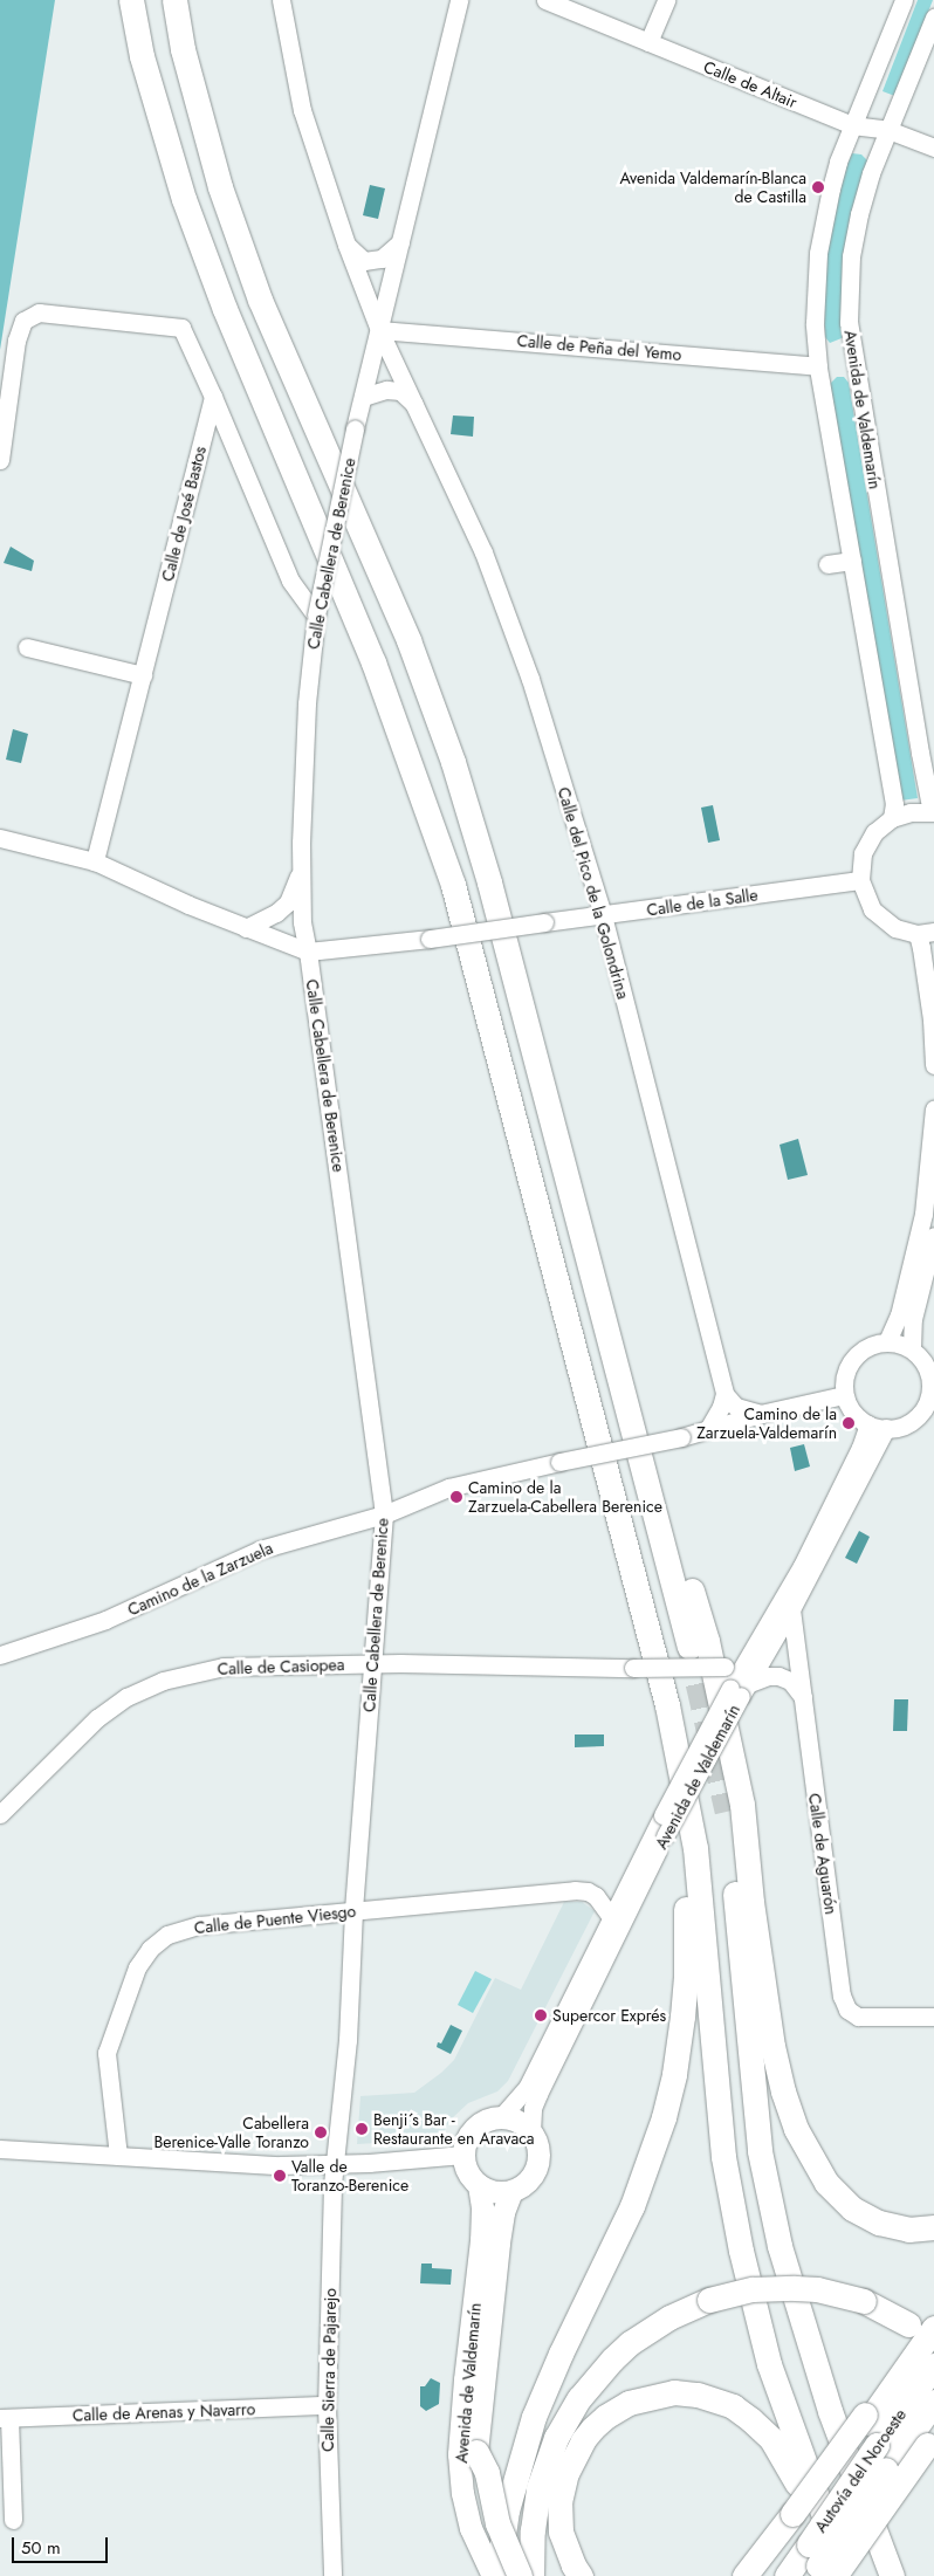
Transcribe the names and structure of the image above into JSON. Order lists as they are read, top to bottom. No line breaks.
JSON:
{"streets":{"highway":["Autovía del Noroeste"],"main road":["Avenida de Valdemarín"],"street":["Calle de Altair","Calle de Peña del Yemo","Calle de José Bastos","Calle Cabellera de Berenice","Calle del Pico de la Golondrina","Calle de la Salle","Camino de la Zarzuela","Calle de Casiopea","Calle de Aguarón","Calle de Puente Viesgo","Calle Sierra de Pajarejo","Calle de Arenas y Navarro"]},"crossings":[["Calle de Altair","Avenida de Valdemarín"],["Calle de Peña del Yemo","Calle Cabellera de Berenice"],["Calle de Peña del Yemo","Calle del Pico de la Golondrina"],["Avenida de Valdemarín","Camino de la Zarzuela"],["Avenida de Valdemarín","Calle de Casiopea"],["Avenida de Valdemarín","Calle de Aguarón"],["Avenida de Valdemarín","Calle de Puente Viesgo"],["Calle Cabellera de Berenice","Calle del Pico de la Golondrina"],["Calle Cabellera de Berenice","Calle de la Salle"],["Calle Cabellera de Berenice","Camino de la Zarzuela"],["Calle Cabellera de Berenice","Calle de Casiopea"],["Calle Cabellera de Berenice","Calle de Puente Viesgo"],["Calle Cabellera de Berenice","Calle Sierra de Pajarejo"],["Calle del Pico de la Golondrina","Calle de la Salle"],["Calle Sierra de Pajarejo","Calle de Arenas y Navarro"]],"places":["Avenida Valdemarín-Blanca de Castilla","Camino de la Zarzuela-Valdemarín","Camino de la Zarzuela-Cabellera Berenice","Supercor Exprés","Benji´s Bar - Restaurante en Aravaca","Cabellera Berenice-Valle Toranzo","Valle de Toranzo-Berenice"],"scale_bar":"50 m"}
